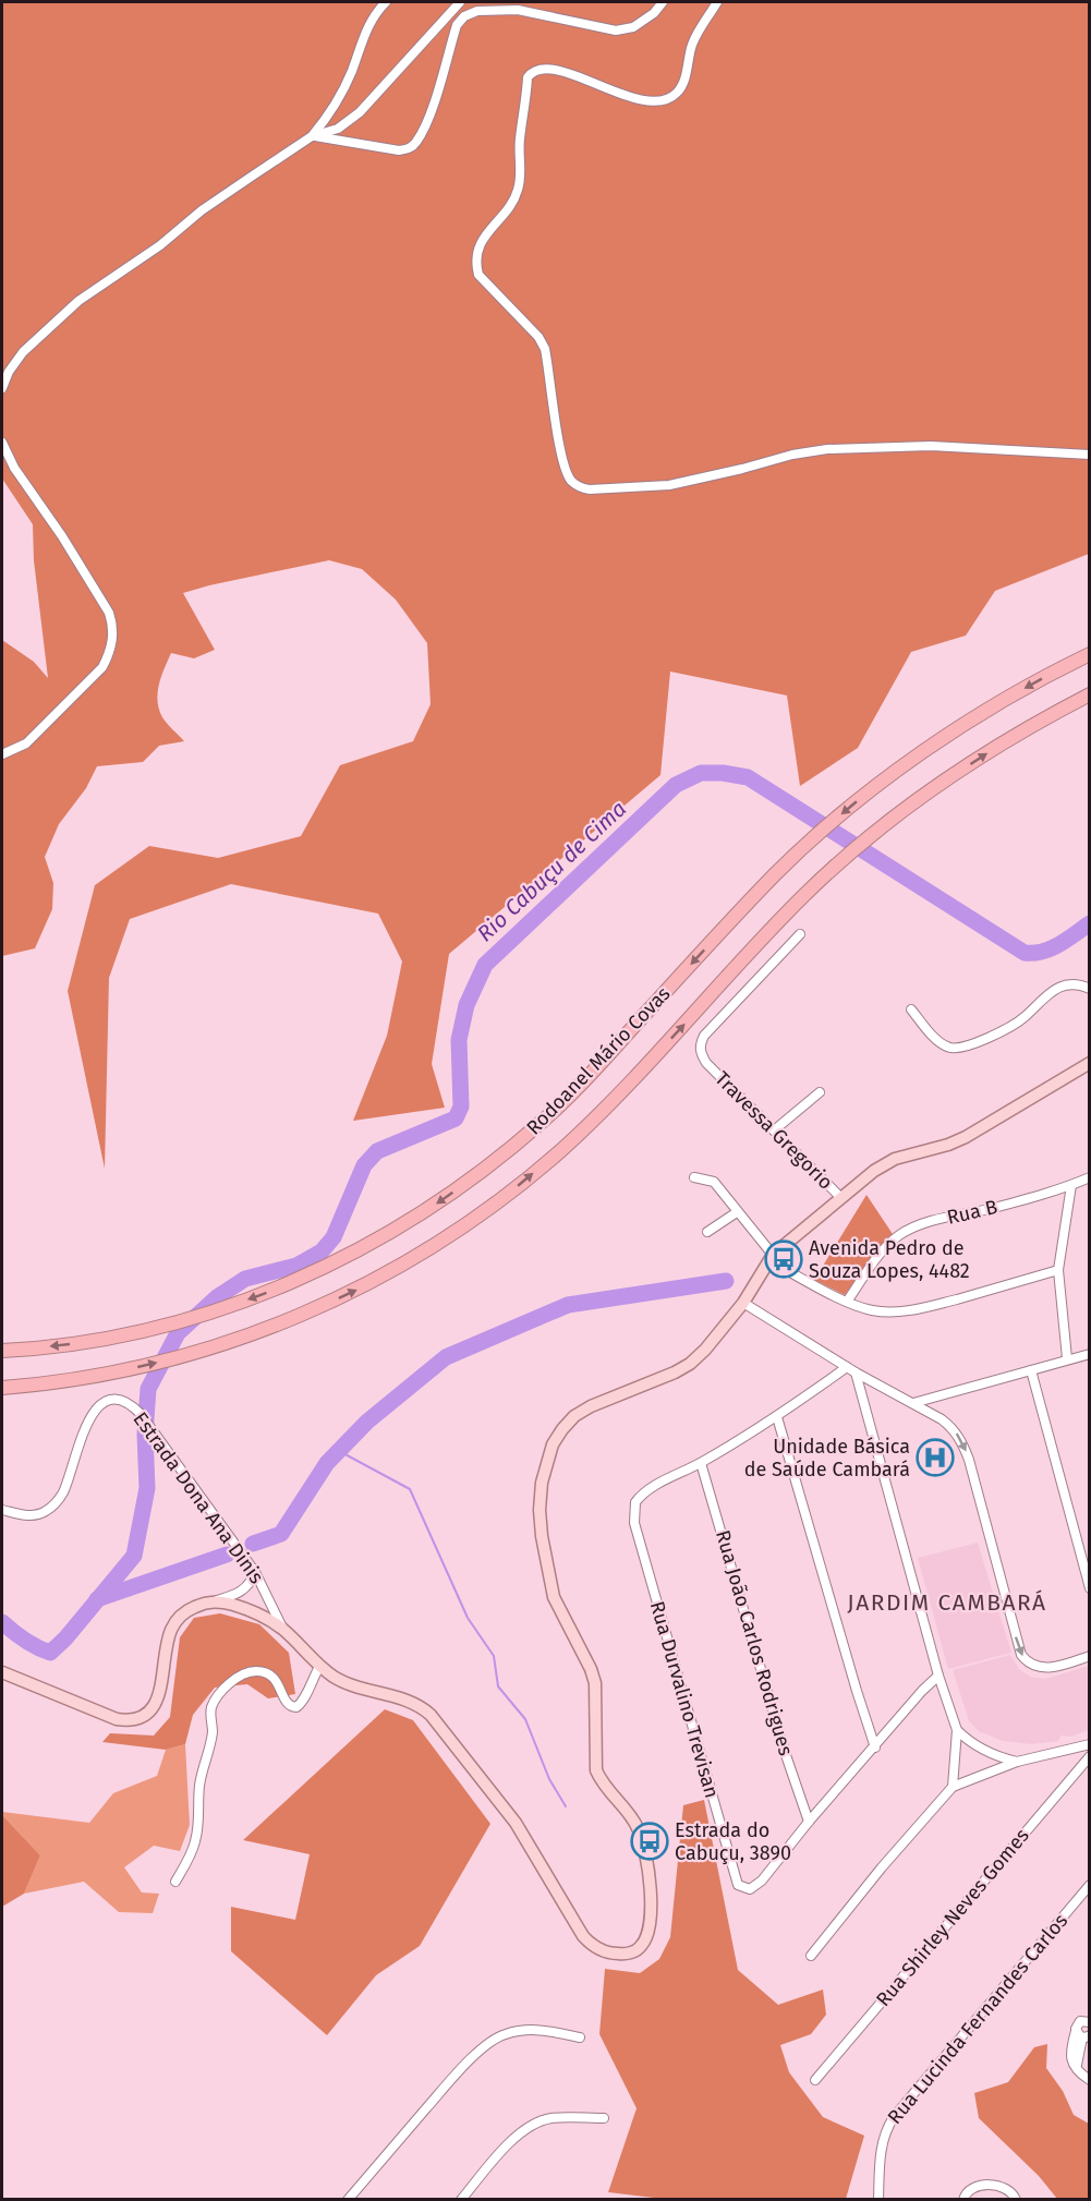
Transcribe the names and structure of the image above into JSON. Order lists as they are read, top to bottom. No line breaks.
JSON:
{"streets":{"highway":["Rodoanel Mário Covas"],"street":["Travessa Gregorio","Rua B","Estrada Dona Ana Dinis","Rua João Carlos Rodrigues","Rua Durvalino Trevisan","Rua Shirley Neves Gomes","Rua Lucinda Fernandes Carlos"]},"crossings":[["Rua João Carlos Rodrigues","Rua Durvalino Trevisan"]],"districts":["JARDIM CAMBARÁ"],"water":["Rio Cabuçu de Cima"],"places":{"bus stop":["Avenida Pedro de Souza Lopes, 4482","Estrada do Cabuçu, 3890"],"hospital":["Unidade Básica de Saúde Cambará"]}}
